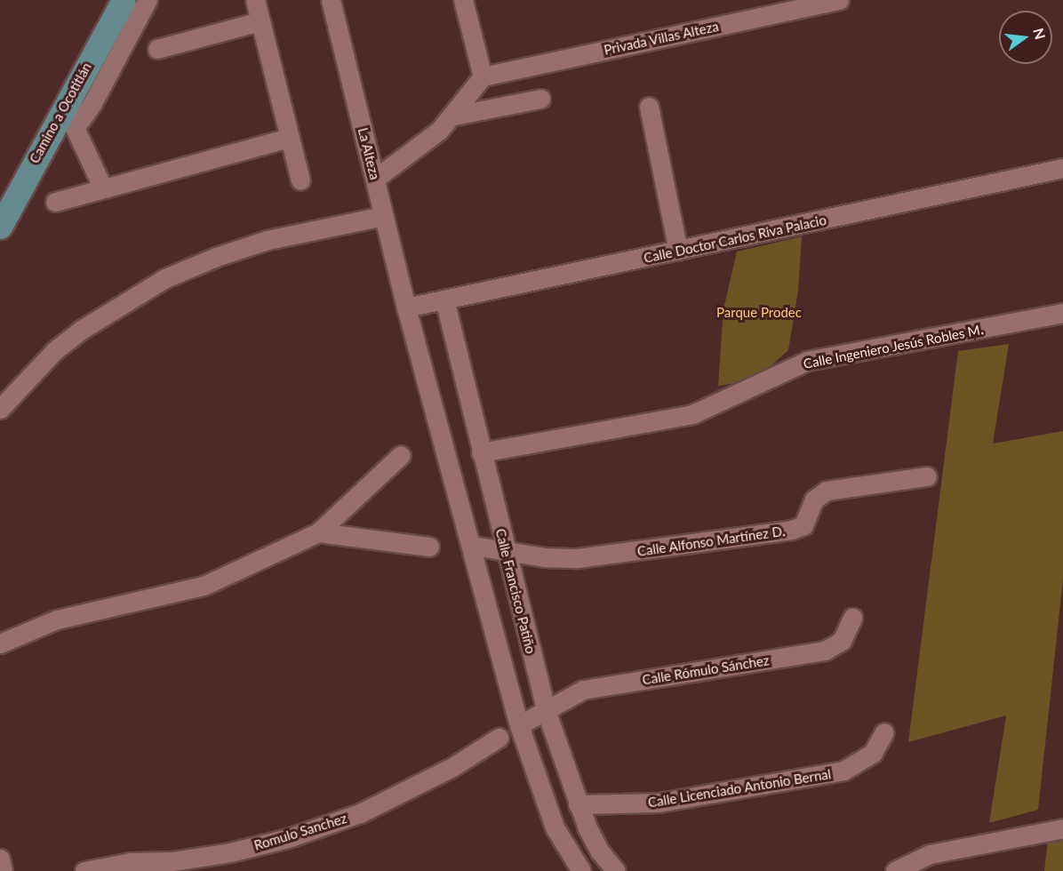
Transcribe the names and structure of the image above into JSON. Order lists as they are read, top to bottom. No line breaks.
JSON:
{"streets":{"main road":["Camino a Ocotitlán"],"street":["Privada Villas Alteza","La Alteza","Calle Doctor Carlos Riva Palacio","Calle Ingeniero Jesús Robles M.","Calle Alfonso Martínez D.","Calle Francisco Patiño","Calle Rómulo Sánchez","Calle Licenciado Antonio Bernal","Romulo Sanchez"]},"crossings":[["La Alteza","Calle Doctor Carlos Riva Palacio"],["Calle Doctor Carlos Riva Palacio","Calle Francisco Patiño"],["Calle Ingeniero Jesús Robles M.","Calle Francisco Patiño"],["Calle Alfonso Martínez D.","Calle Francisco Patiño"],["Calle Francisco Patiño","Calle Rómulo Sánchez"],["Calle Francisco Patiño","Calle Licenciado Antonio Bernal"]],"parks":["Parque Prodec"],"north":"right"}
